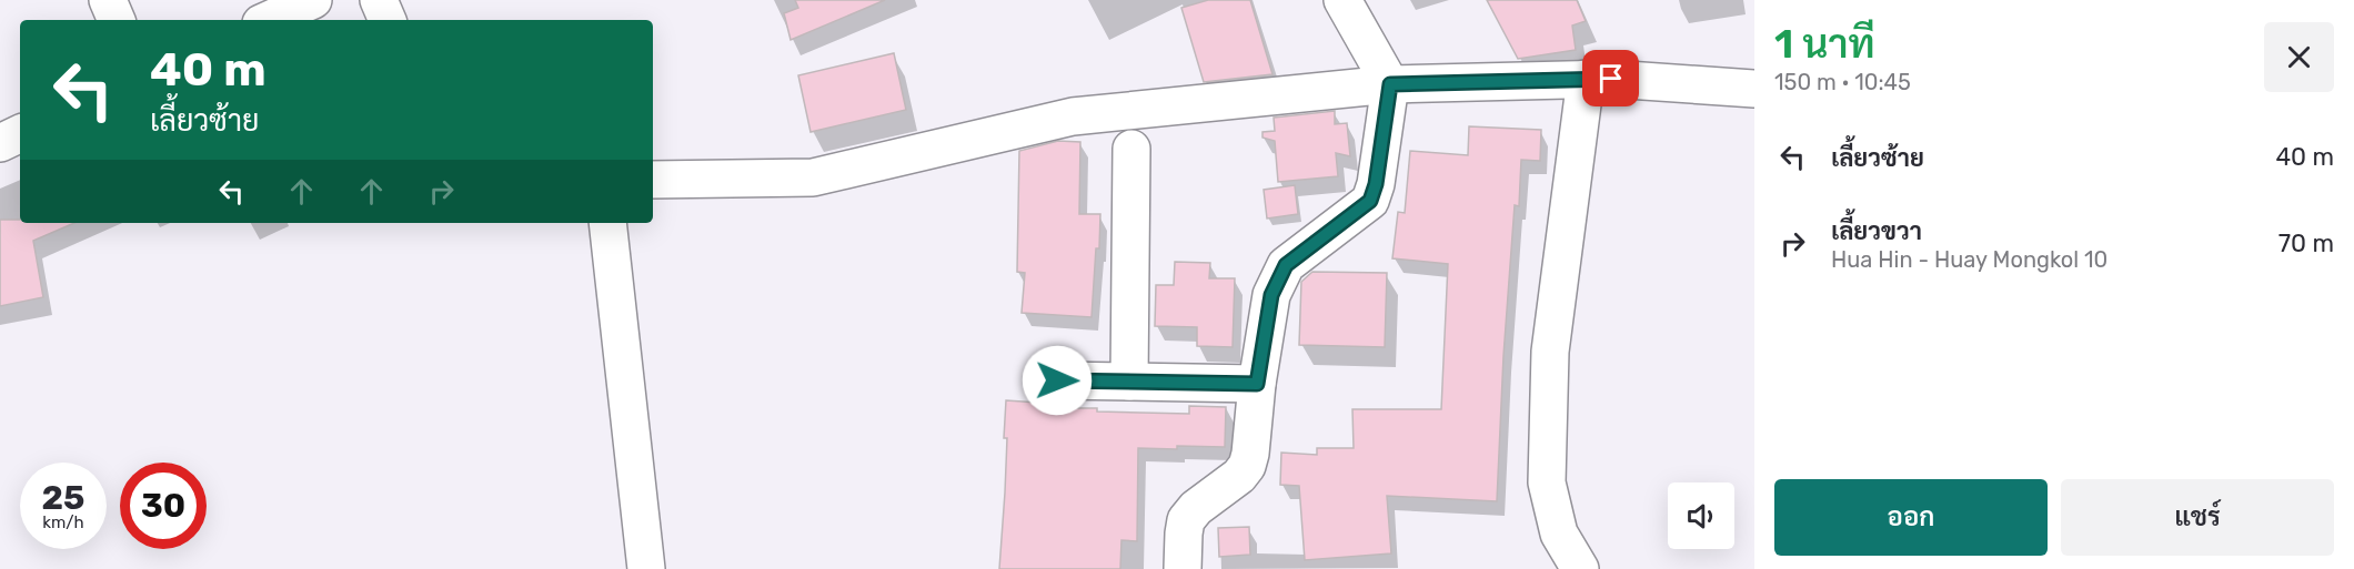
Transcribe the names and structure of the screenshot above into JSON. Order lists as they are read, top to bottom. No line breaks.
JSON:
{"page":{"heading":["1 นาที","150 m · 10:45"],"turn":["40 m","เลี้ยวซ้าย"],"list":[{"name":"เลี้ยวซ้าย","value":"40 m"},{"name":"เลี้ยวขวา","note":"Hua Hin - Huay Mongkol 10","value":"70 m"}],"speed":"25 km/h","limit":"30","buttons":["ออก","แชร์"]}}
